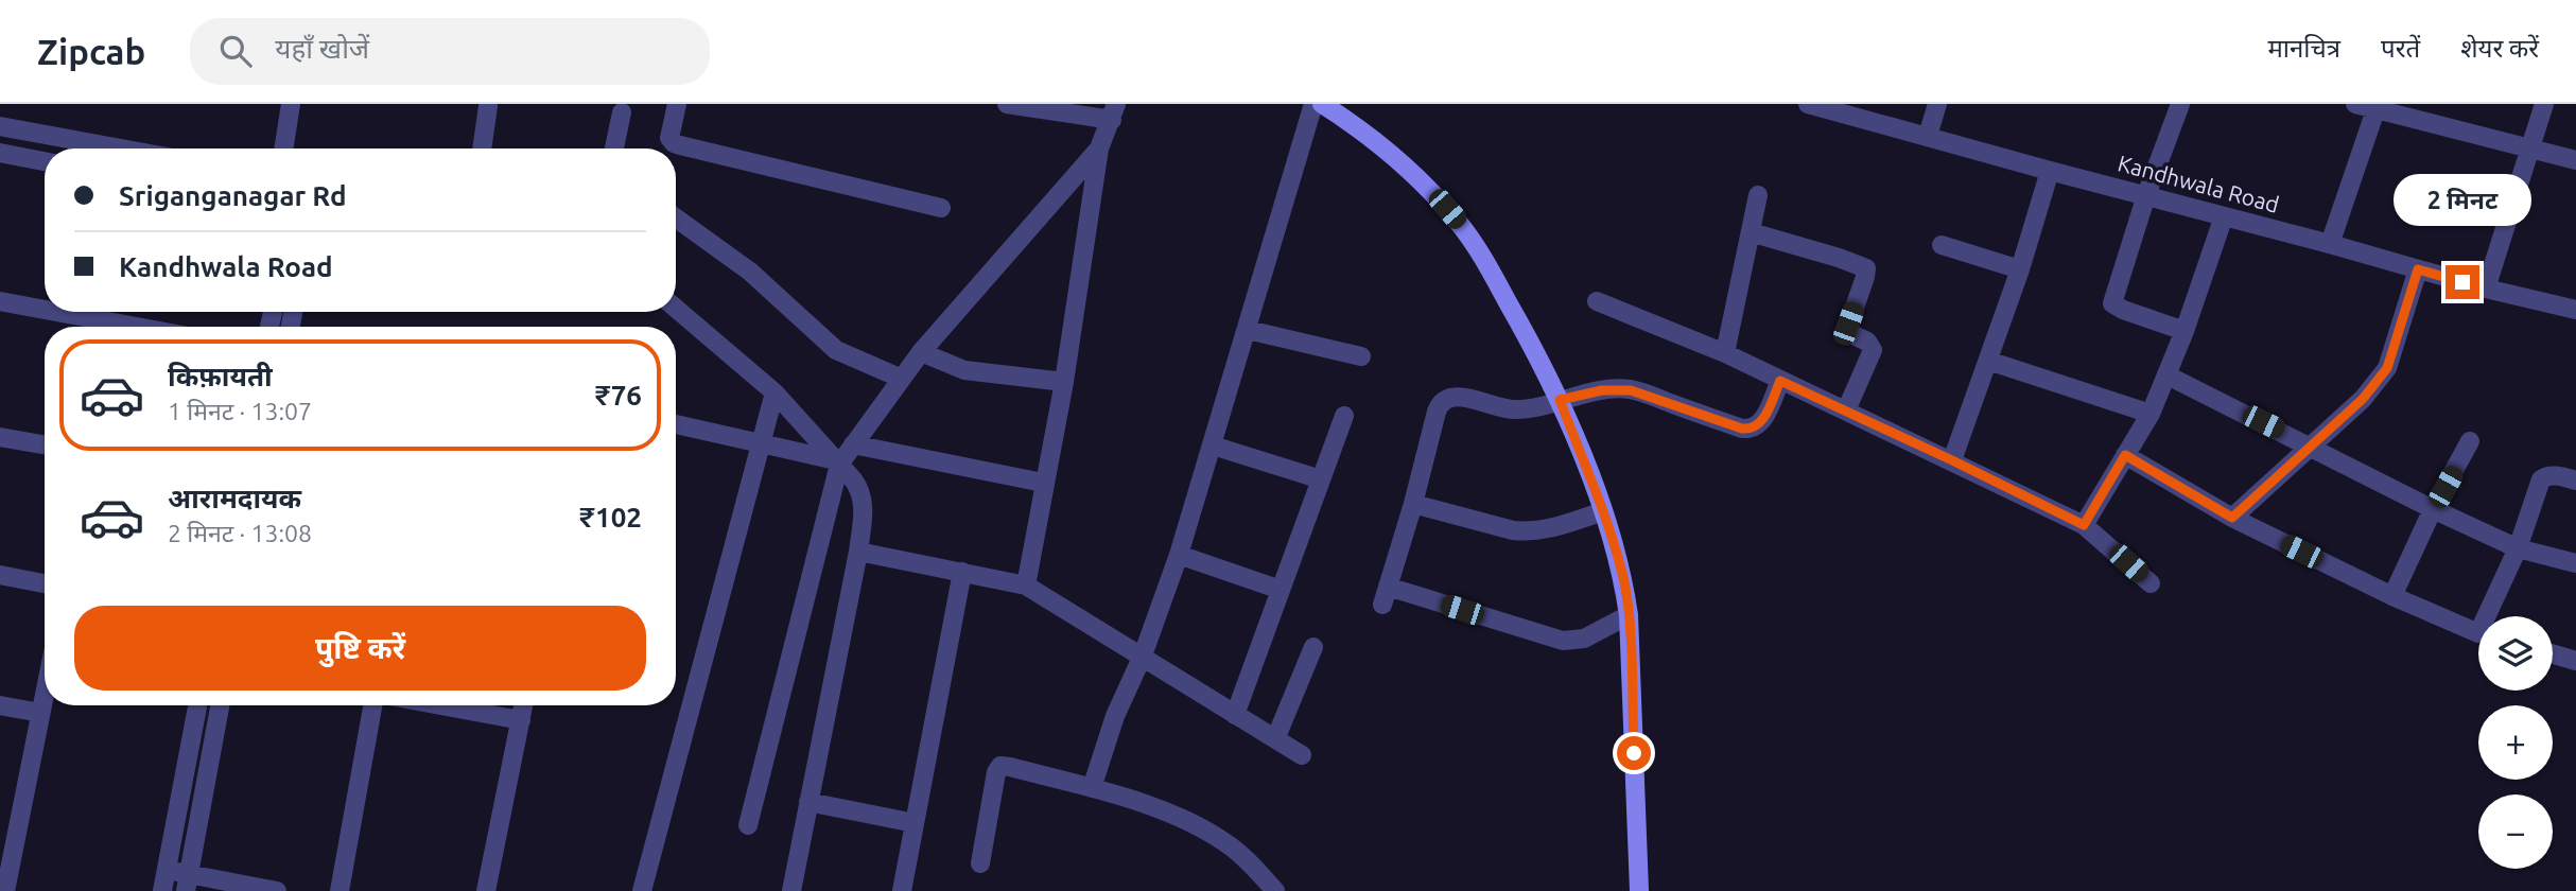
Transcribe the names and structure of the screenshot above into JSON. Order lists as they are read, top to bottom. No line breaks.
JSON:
{"streets":{"street":["Kandhwala Road"]},"page":{"header":"Zipcab","search":"यहाँ खोजें","nav":["मानचित्र","परतें","शेयर करें"],"banner":["Sriganganagar Rd","Kandhwala Road"],"bubble":"2 मिनट","list":[{"name":"किफ़ायती","note":"1 मिनट · 13:07","value":"₹76"},{"name":"आरामदायक","note":"2 मिनट · 13:08","value":"₹102"}],"buttons":"पुष्टि करें","map_buttons":["+","−"]}}
